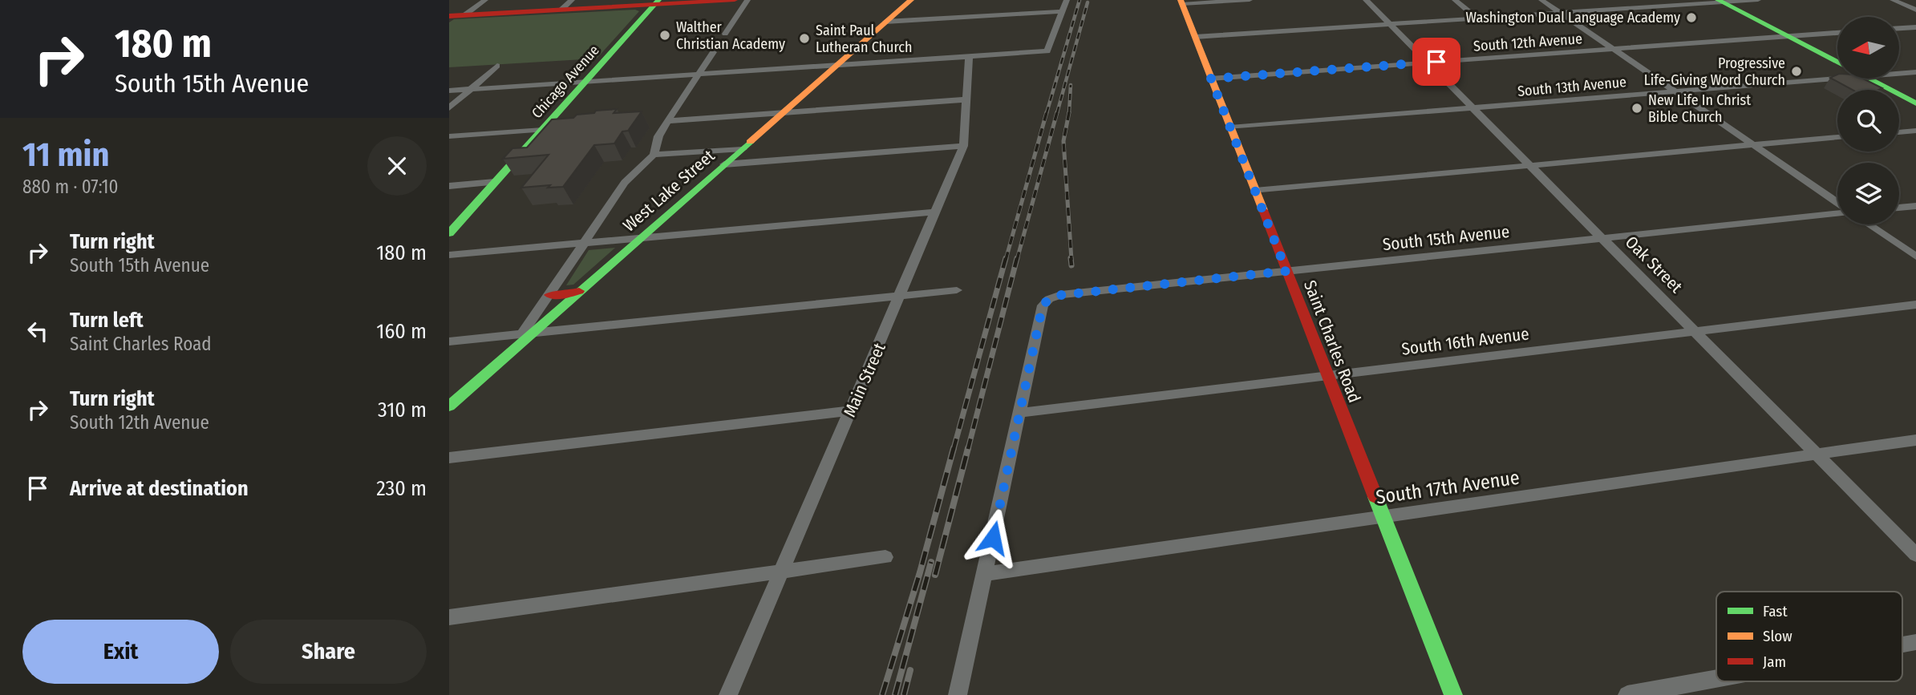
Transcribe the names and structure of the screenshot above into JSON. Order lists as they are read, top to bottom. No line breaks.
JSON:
{"streets":{"main road":["Chicago Avenue","West Lake Street","Saint Charles Road"],"street":["South 12th Avenue","South 13th Avenue","South 15th Avenue","Oak Street","South 16th Avenue","Main Street","South 17th Avenue"]},"crossings":[["South 12th Avenue","Oak Street"],["South 12th Avenue","Saint Charles Road"],["South 13th Avenue","Oak Street"],["South 13th Avenue","Saint Charles Road"],["South 15th Avenue","Oak Street"],["South 15th Avenue","Saint Charles Road"],["South 15th Avenue","South 16th Avenue"],["Oak Street","South 16th Avenue"],["Oak Street","South 17th Avenue"],["Saint Charles Road","South 16th Avenue"],["Saint Charles Road","South 17th Avenue"]],"places":["Washington Dual Language Academy","Walther Christian Academy","Saint Paul Lutheran Church","Progressive Life-Giving Word Church","New Life In Christ Bible Church"],"legend":["Fast","Slow","Jam"],"north":"left","page":{"turn":["180 m","South 15th Avenue"],"heading":["11 min","880 m · 07:10"],"list":[{"name":"Turn right","note":"South 15th Avenue","value":"180 m"},{"name":"Turn left","note":"Saint Charles Road","value":"160 m"},{"name":"Turn right","note":"South 12th Avenue","value":"310 m"},{"name":"Arrive at destination","value":"230 m"}],"buttons":["Exit","Share"]}}
